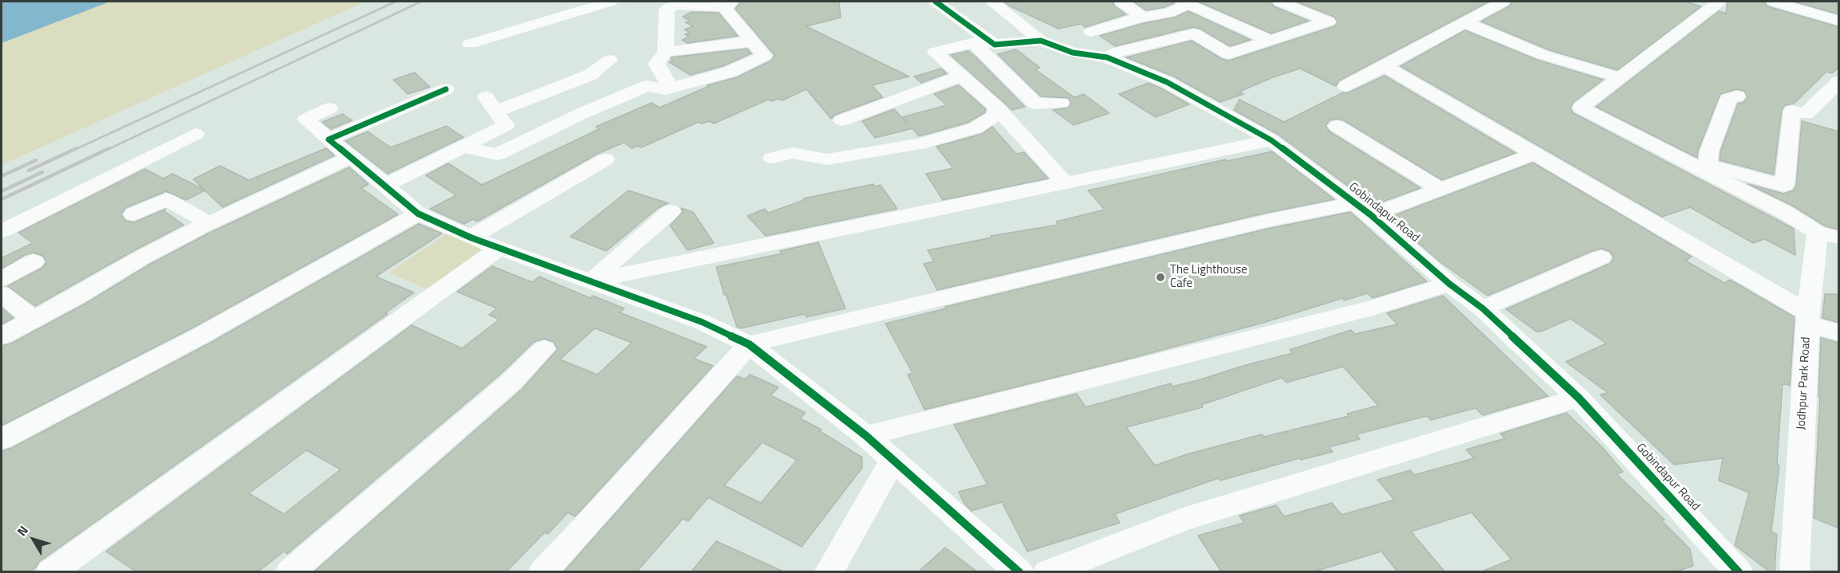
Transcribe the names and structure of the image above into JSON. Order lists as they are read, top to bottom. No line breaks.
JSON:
{"streets":{"street":["Gobindapur Road","Jodhpur Park Road"]},"places":["The Lighthouse Cafe"],"north":"top left"}
